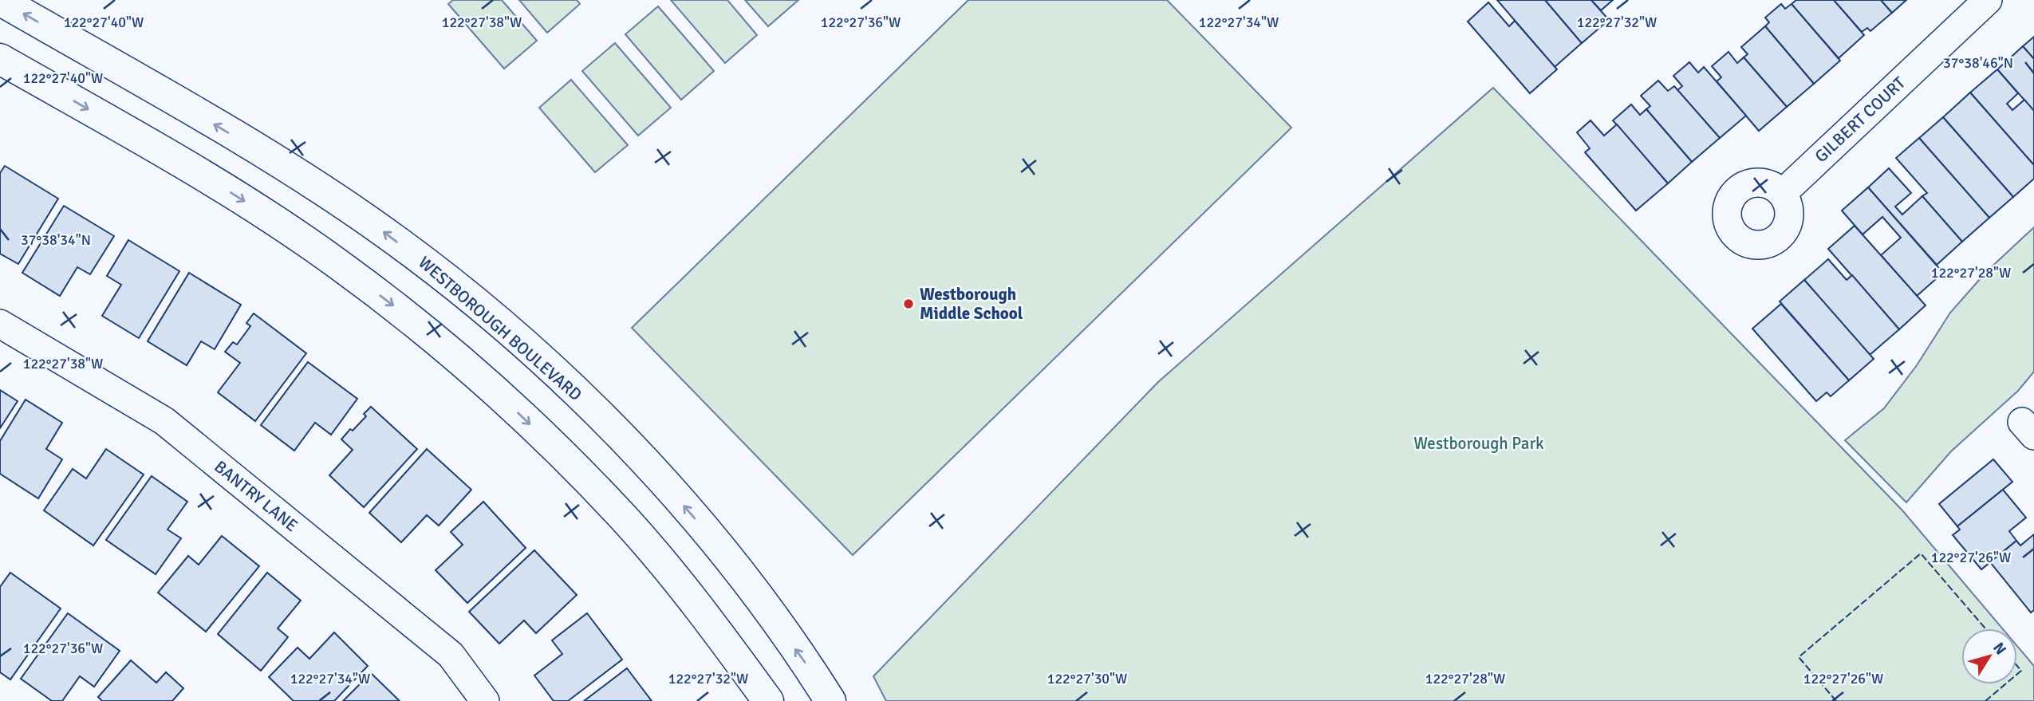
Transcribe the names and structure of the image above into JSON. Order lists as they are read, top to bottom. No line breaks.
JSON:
{"streets":{"main road":["WESTBOROUGH BOULEVARD"],"street":["GILBERT COURT","BANTRY LANE"]},"parks":["Westborough Park"],"places":["Westborough Middle School"],"north":"top right","coordinates":["122°27'40\"W","122°27'38\"W","122°27'36\"W","122°27'34\"W","122°27'32\"W","37°38'46\"N","37°38'34\"N","122°27'28\"W","122°27'26\"W","122°27'30\"W"]}
